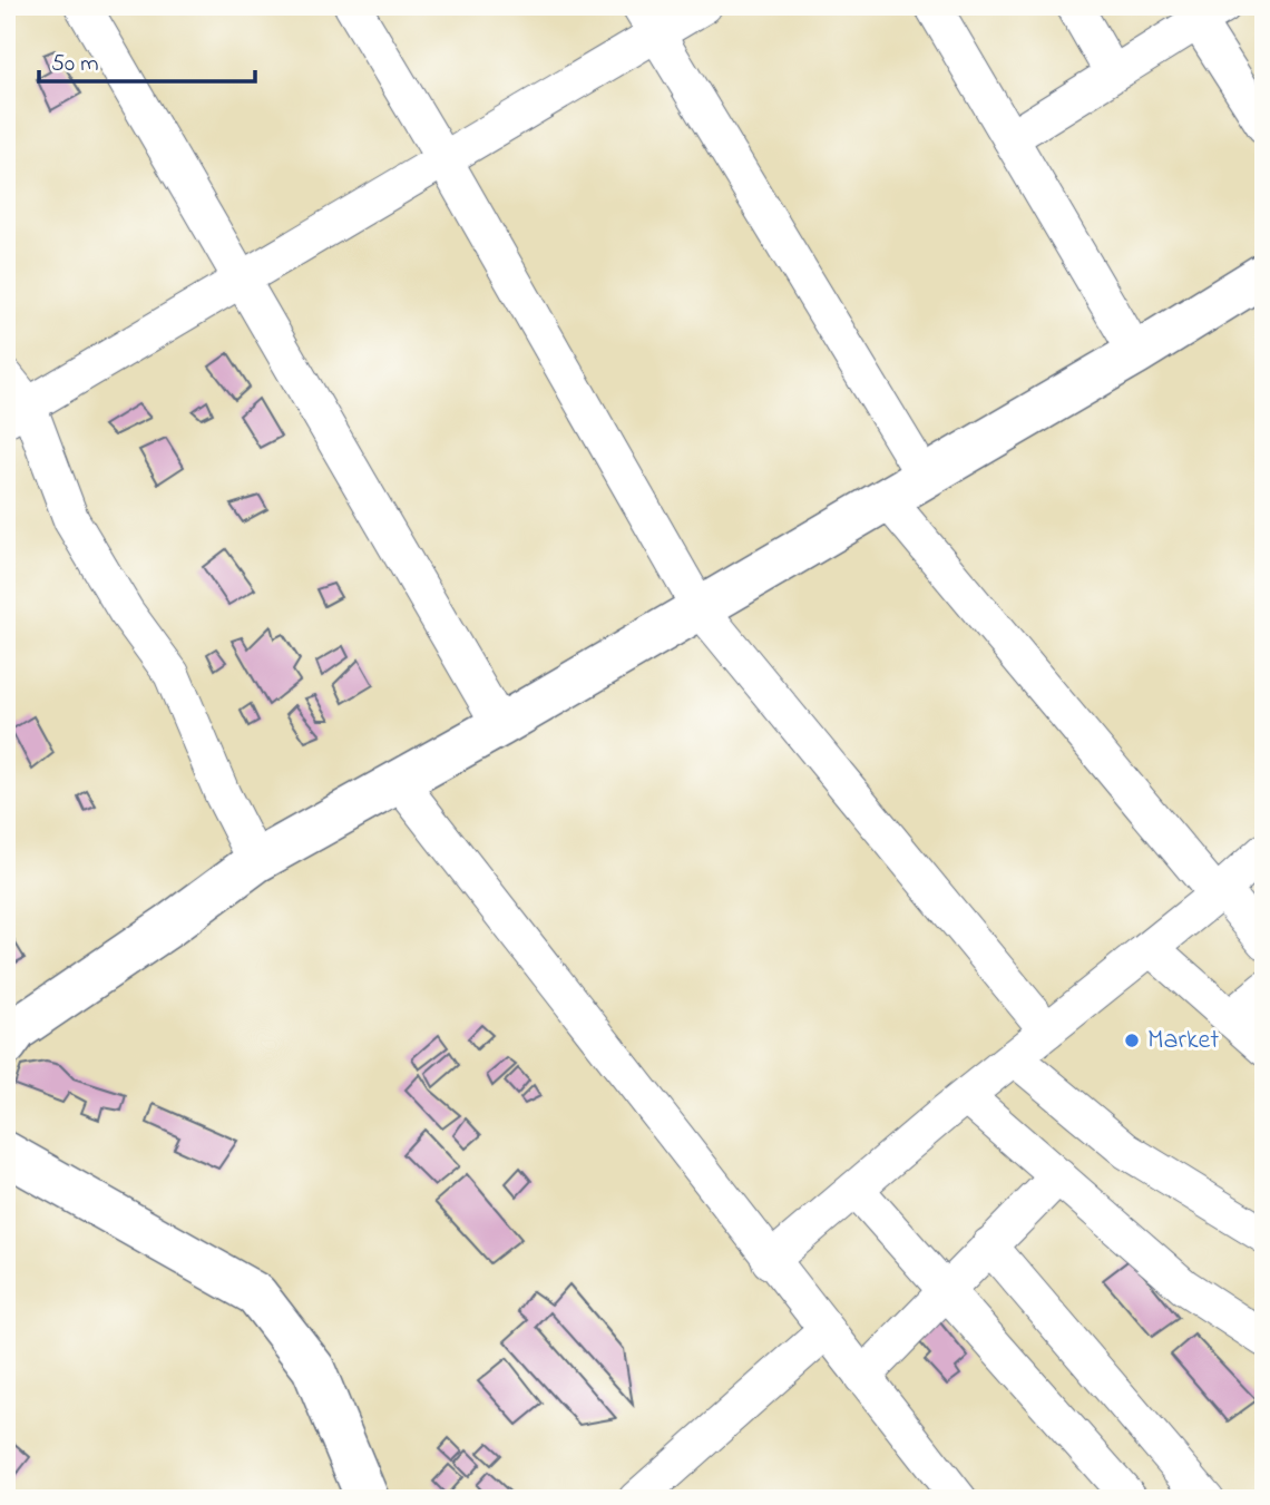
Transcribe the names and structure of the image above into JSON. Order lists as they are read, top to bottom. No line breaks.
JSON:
{"places":["Market"],"scale_bar":"50 m"}
